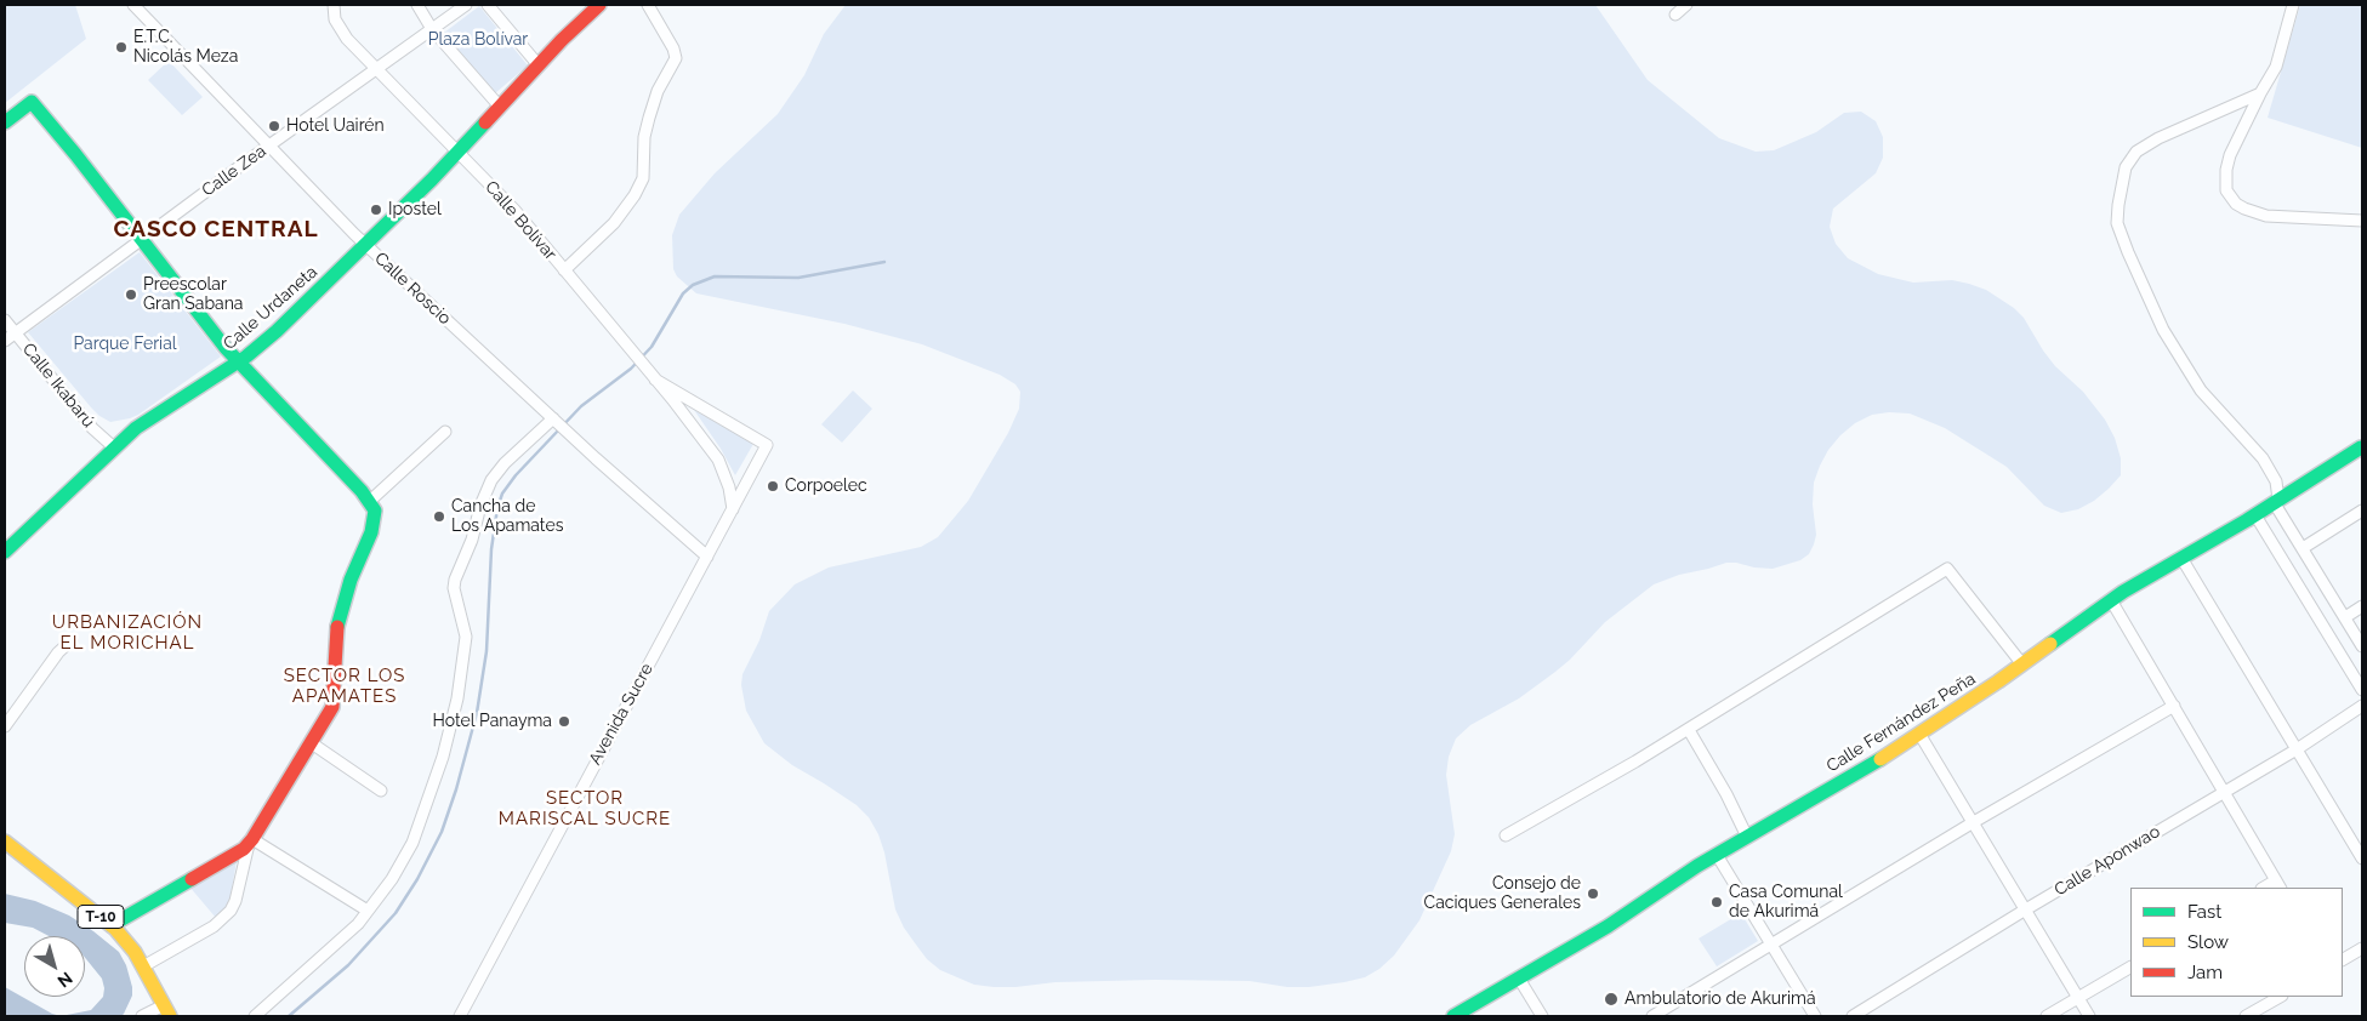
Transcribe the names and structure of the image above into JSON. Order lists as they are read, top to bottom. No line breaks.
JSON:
{"streets":{"main road":["Calle Urdaneta","Calle Fernández Peña","T-10"],"street":["Calle Zea","Calle Bolívar","Calle Roscio","Calle Ikabarú","Avenida Sucre","Calle Aponwao"]},"crossings":[["Calle Zea","Calle Bolívar"],["Calle Zea","Calle Roscio"],["Calle Zea","Calle Ikabarú"],["Calle Bolívar","Calle Urdaneta"],["Calle Bolívar","Avenida Sucre"],["Calle Roscio","Calle Urdaneta"],["Calle Roscio","Avenida Sucre"],["Calle Urdaneta","Calle Ikabarú"]],"districts":["CASCO CENTRAL","URBANIZACIÓN EL MORICHAL","SECTOR LOS APAMATES","SECTOR MARISCAL SUCRE"],"parks":["Plaza Bolívar","Parque Ferial"],"places":["E.T.C. Nicolás Meza","Hotel Uairén","Ipostel","Preescolar Gran Sabana","Corpoelec","Cancha de Los Apamates","Hotel Panayma","Consejo de Caciques Generales","Casa Comunal de Akurimá","Ambulatorio de Akurimá"],"legend":["Fast","Slow","Jam"],"north":"bottom right"}
